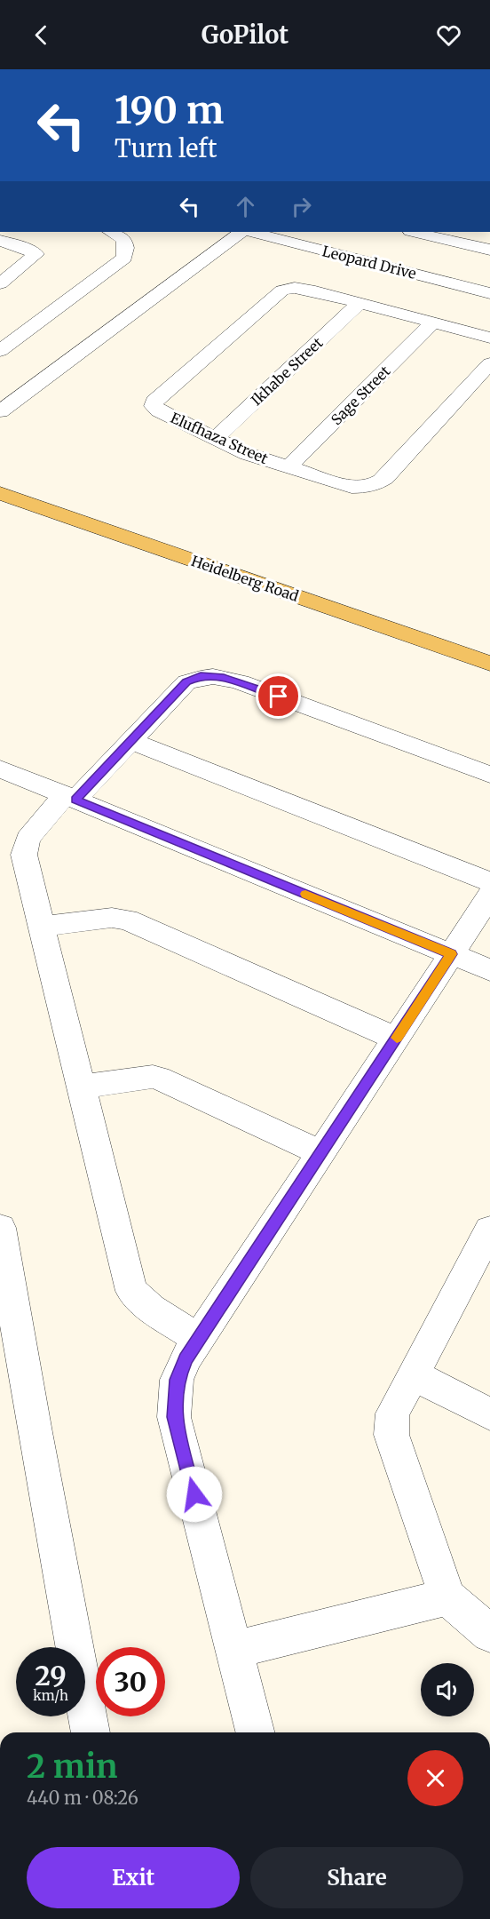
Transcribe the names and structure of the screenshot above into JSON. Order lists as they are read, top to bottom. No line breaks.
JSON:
{"streets":{"main road":["Heidelberg Road"],"street":["Leopard Drive","Ikhabe Street","Sage Street","Elufhaza Street"]},"crossings":[["Ikhabe Street","Elufhaza Street"],["Sage Street","Elufhaza Street"]],"page":{"header":"GoPilot","turn":["190 m","Turn left"],"speed":"29 km/h","limit":"30","heading":["2 min","440 m · 08:26"],"buttons":["Exit","Share"]}}
